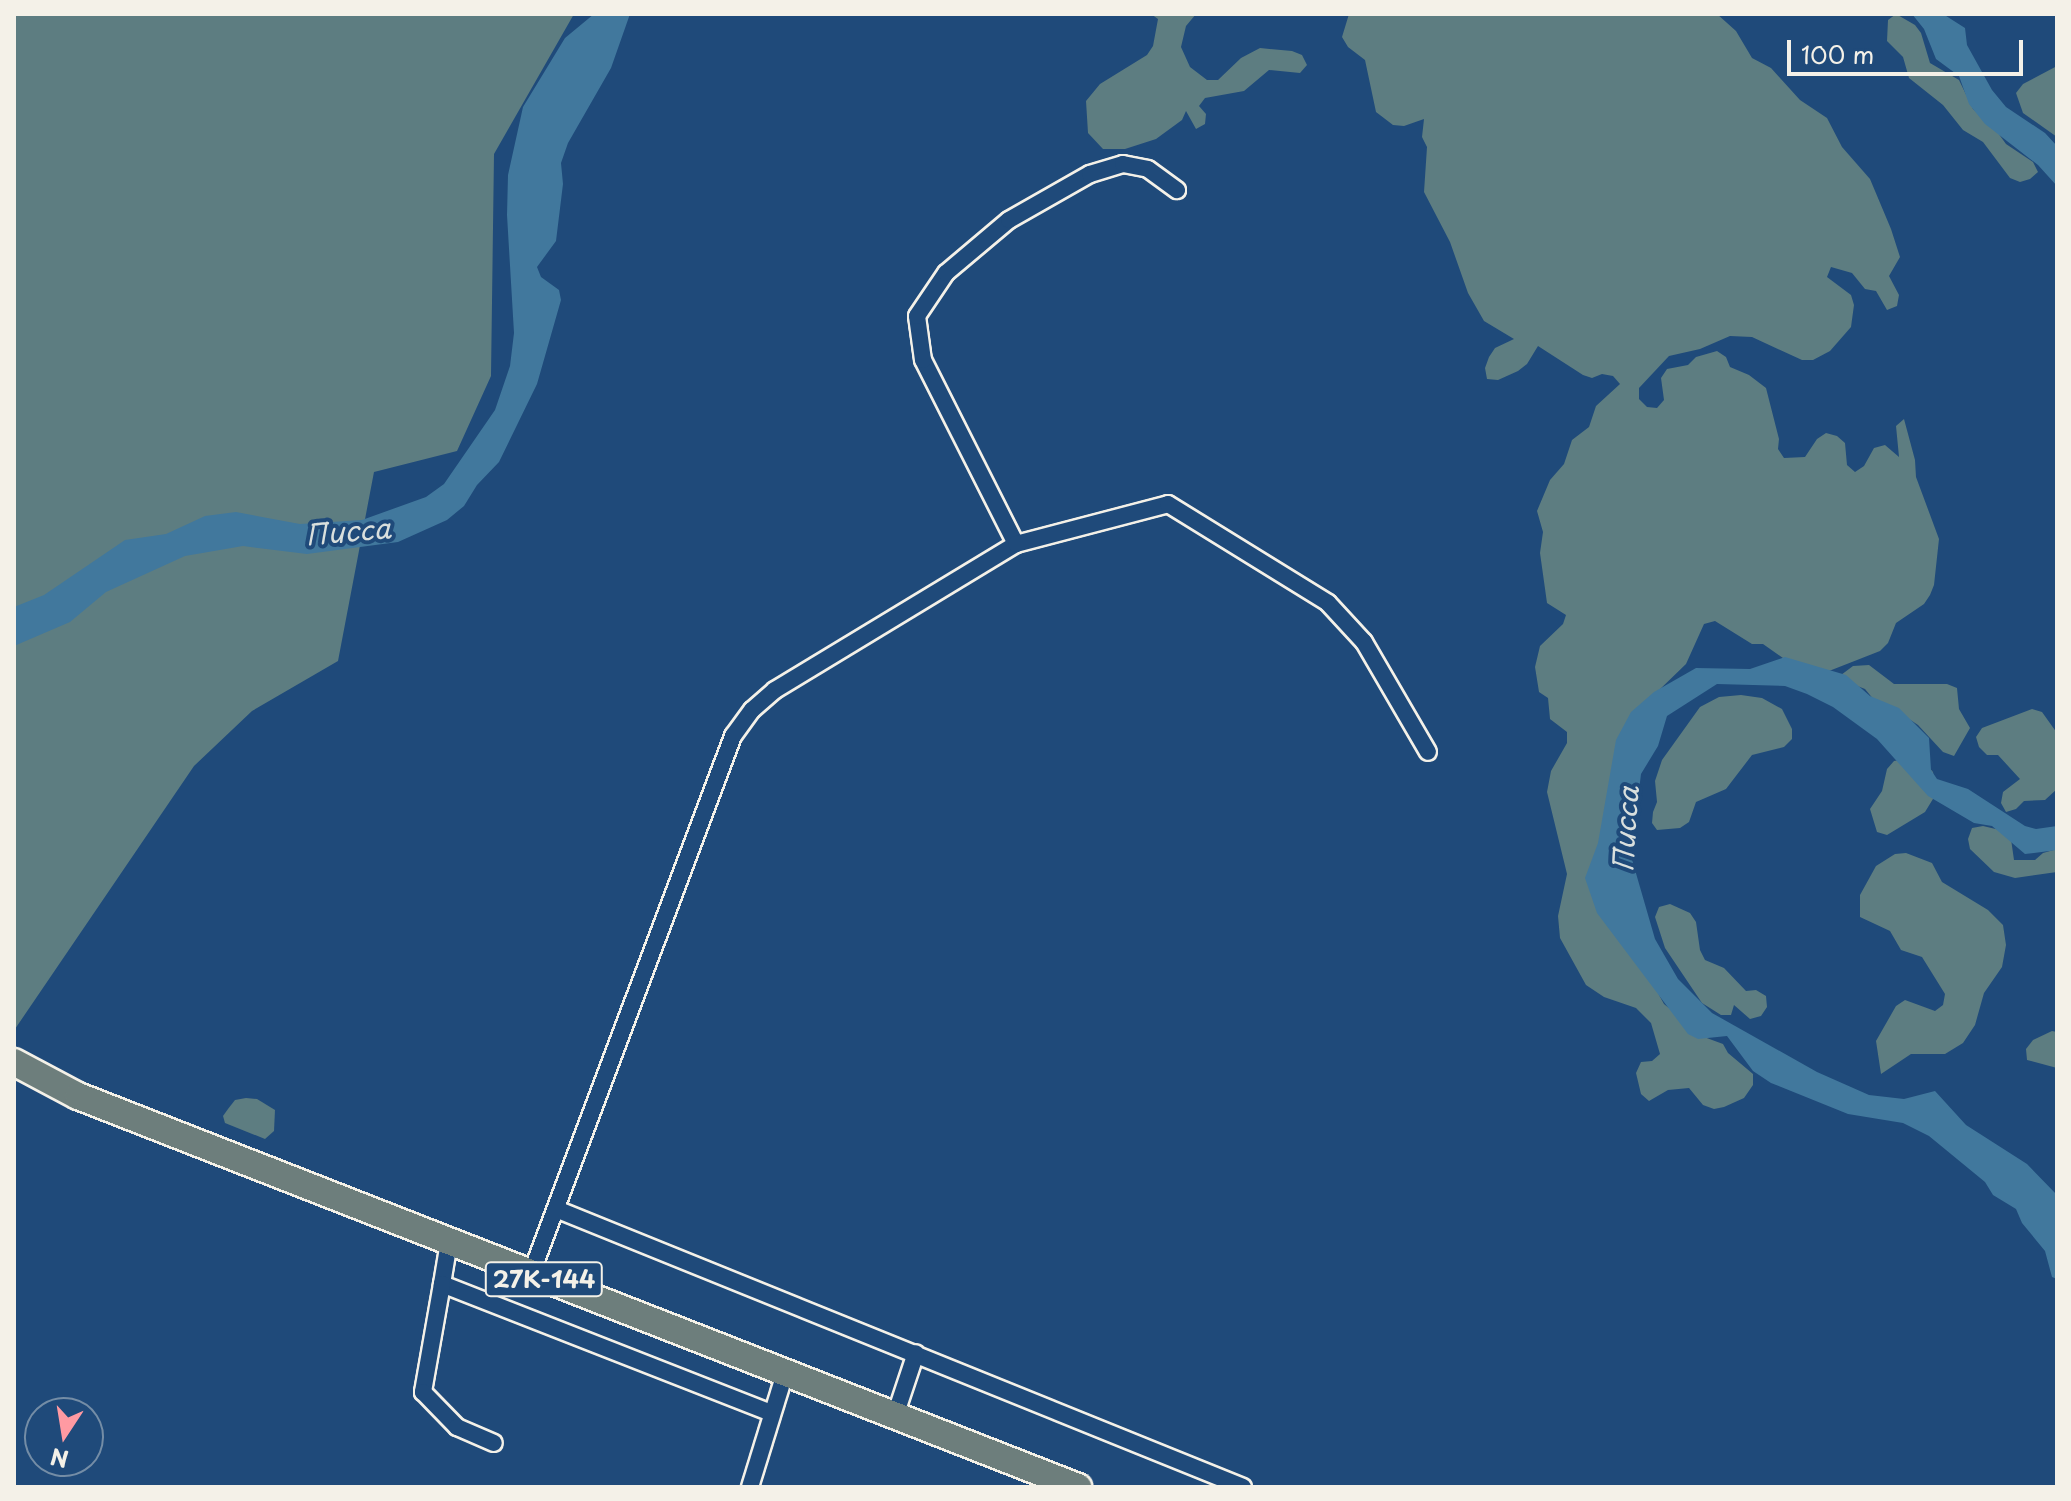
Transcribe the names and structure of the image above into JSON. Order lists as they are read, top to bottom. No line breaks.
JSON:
{"streets":{"main road":["27К-144"]},"water":["Писса"],"scale_bar":"100 m","north":"bottom"}
